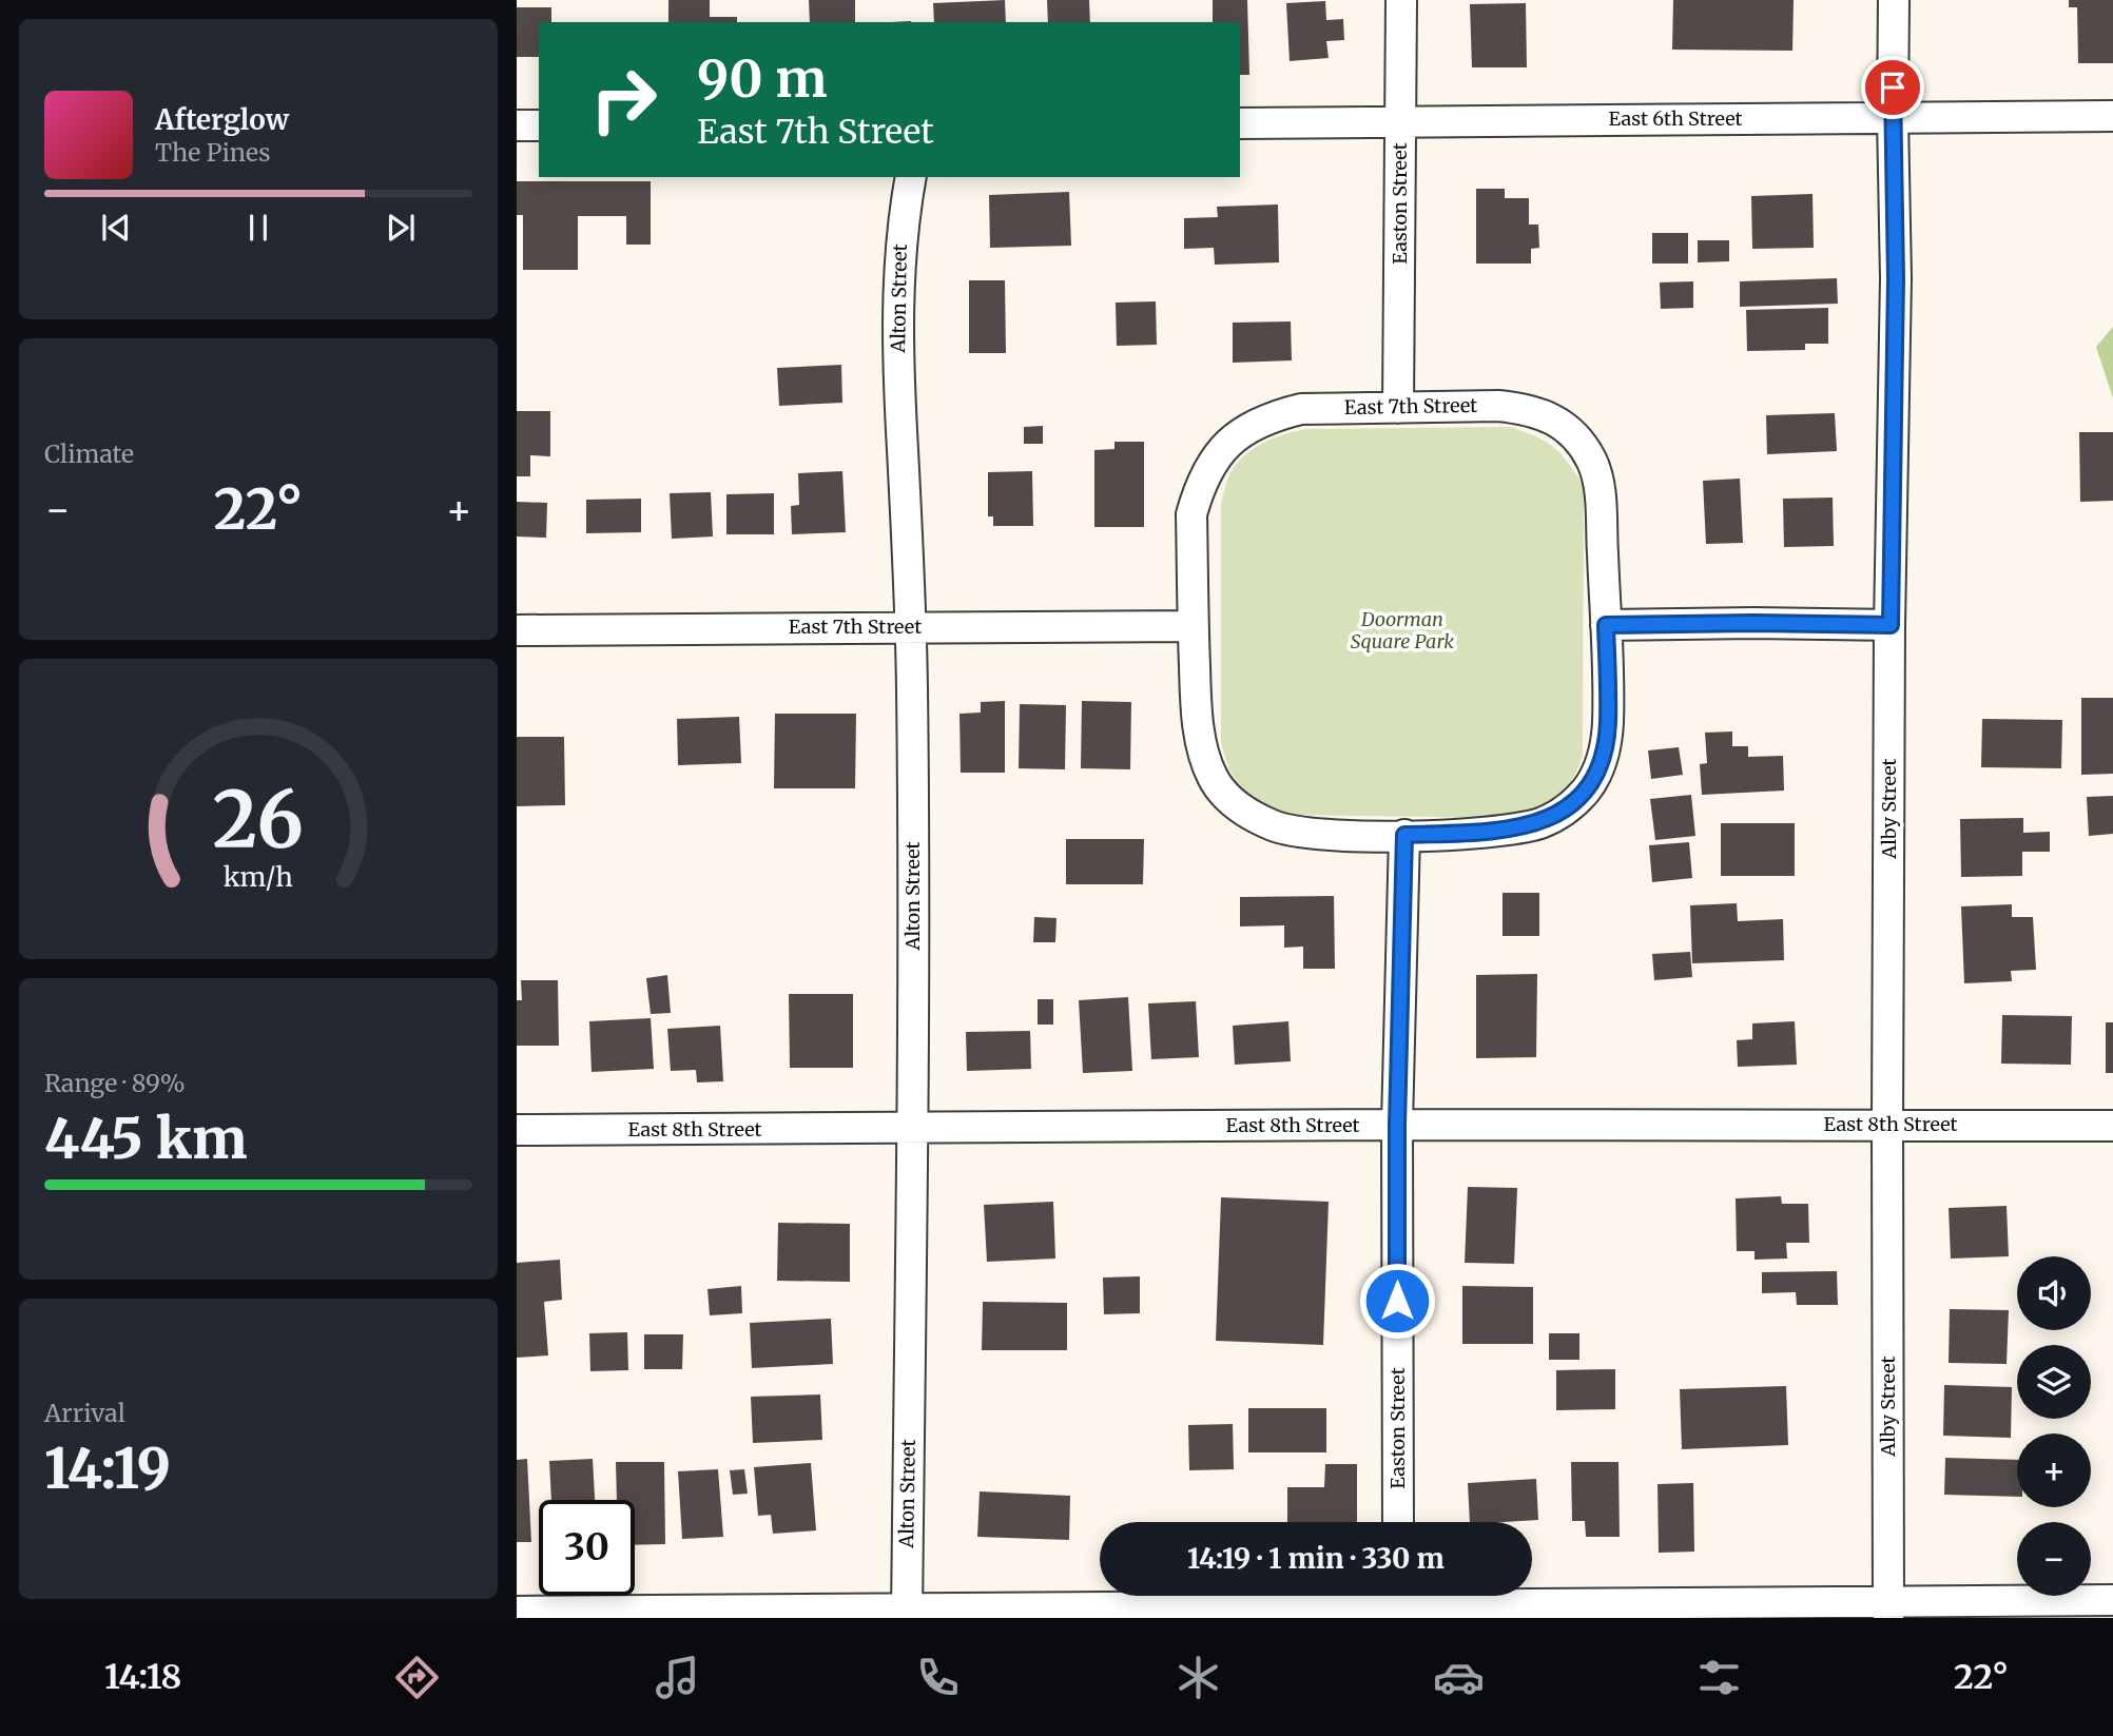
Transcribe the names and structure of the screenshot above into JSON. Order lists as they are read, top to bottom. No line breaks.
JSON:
{"streets":{"street":["East 6th Street","Easton Street","Alton Street","East 7th Street","Alby Street","East 8th Street"]},"crossings":[["East 6th Street","Easton Street"],["East 6th Street","Alby Street"],["Easton Street","East 7th Street"],["Easton Street","East 8th Street"],["Alton Street","East 7th Street"],["Alton Street","East 8th Street"],["Alby Street","East 8th Street"]],"parks":["Doorman Square Park"],"page":{"turn":["90 m","East 7th Street"],"song":["Afterglow","The Pines"],"tile":["Climate",["Range · 89%","445 km"],["Arrival","14:19"]],"heat":["−","22°","+"],"map_buttons":["+","−"],"limit":"30","trip":"14:19 · 1 min · 330 m","tabs":["14:18","22°"],"gauge":["26","km/h"]}}
